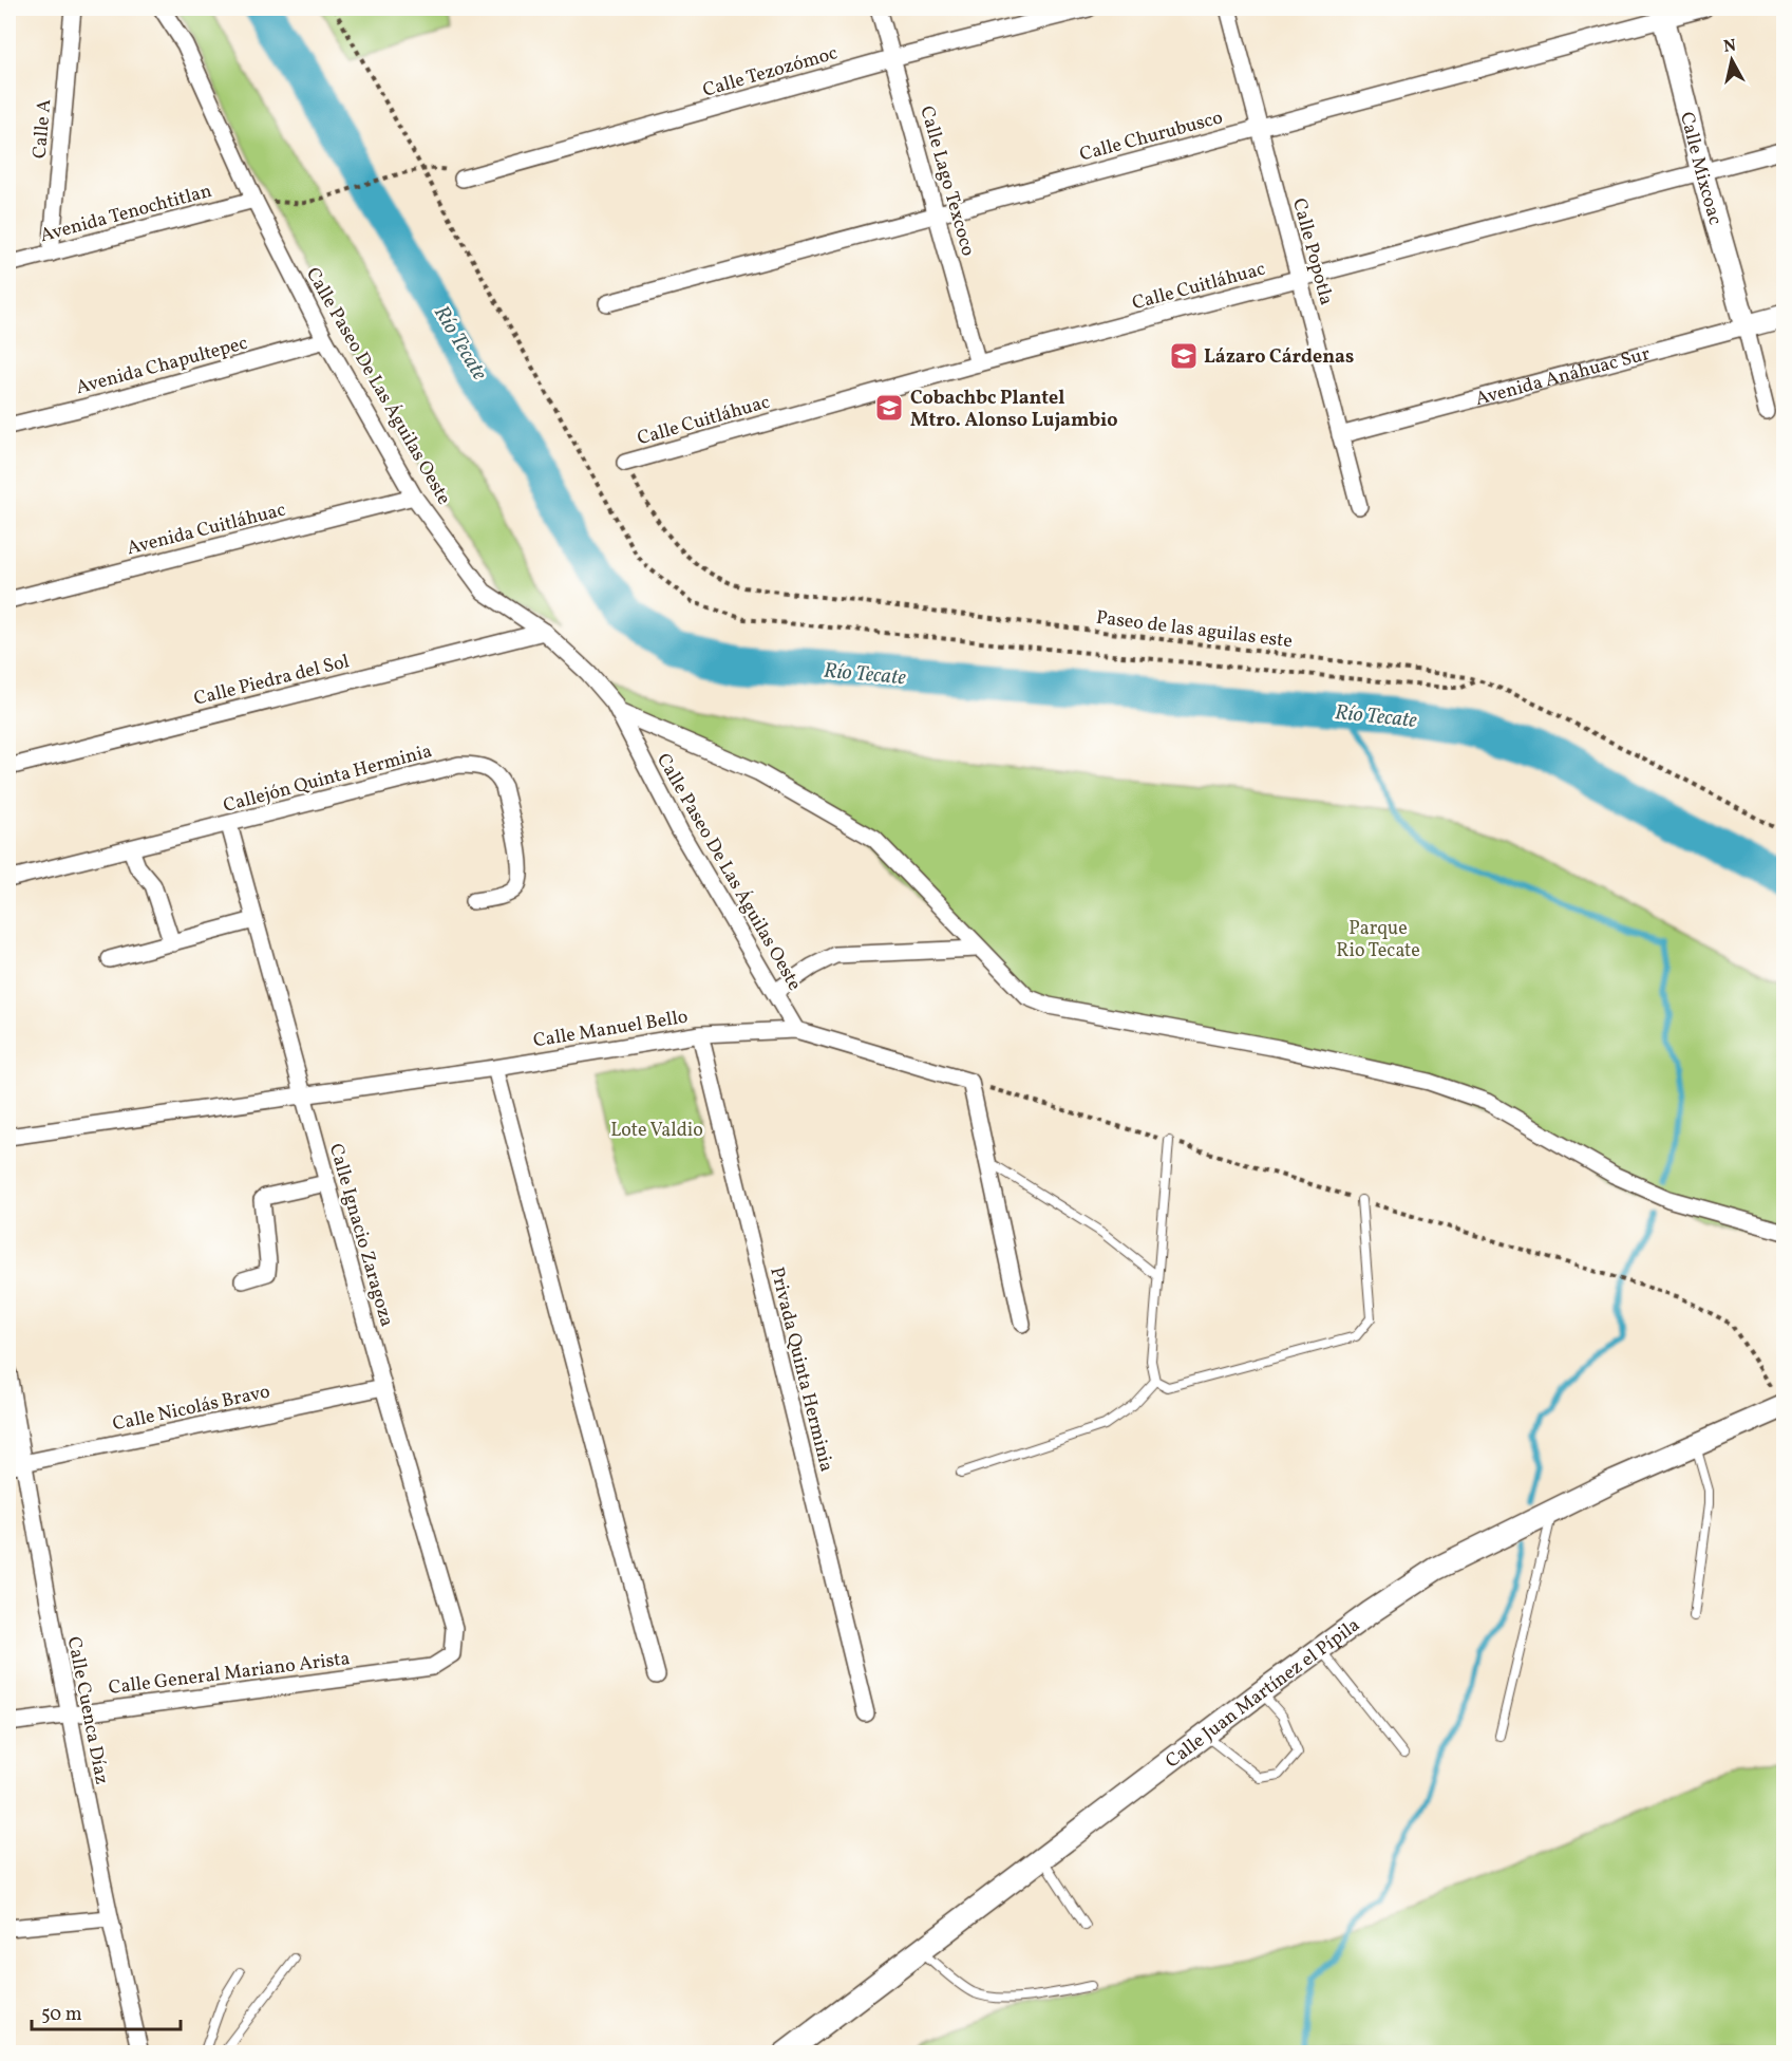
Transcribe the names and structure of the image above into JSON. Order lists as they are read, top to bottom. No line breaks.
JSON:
{"streets":{"main road":["Calle Mixcoac","Avenida Anáhuac Sur","Calle Juan Martínez el Pípila"],"street":["Calle Tezozómoc","Calle A","Calle Churubusco","Calle Lago Texcoco","Avenida Tenochtitlan","Calle Popotla","Calle Cuitláhuac","Avenida Chapultepec","Calle Paseo De Las Águilas Oeste","Avenida Cuitláhuac","Calle Piedra del Sol","Callejón Quinta Herminia","Calle Manuel Bello","Calle Ignacio Zaragoza","Privada Quinta Herminia","Calle Nicolás Bravo","Calle General Mariano Arista","Calle Cuenca Díaz"],"path":["Paseo de las aguilas este"]},"crossings":[["Calle Tezozómoc","Calle Lago Texcoco"],["Calle A","Avenida Tenochtitlan"],["Calle Churubusco","Calle Mixcoac"],["Calle Churubusco","Calle Lago Texcoco"],["Calle Churubusco","Calle Popotla"],["Calle Mixcoac","Calle Cuitláhuac"],["Calle Mixcoac","Avenida Anáhuac Sur"],["Calle Lago Texcoco","Calle Cuitláhuac"],["Avenida Tenochtitlan","Calle Paseo De Las Águilas Oeste"],["Calle Popotla","Calle Cuitláhuac"],["Calle Popotla","Avenida Anáhuac Sur"],["Calle Cuitláhuac","Paseo de las aguilas este"],["Avenida Chapultepec","Calle Paseo De Las Águilas Oeste"],["Calle Paseo De Las Águilas Oeste","Avenida Cuitláhuac"],["Calle Paseo De Las Águilas Oeste","Calle Piedra del Sol"],["Calle Paseo De Las Águilas Oeste","Calle Manuel Bello"],["Callejón Quinta Herminia","Calle Ignacio Zaragoza"],["Calle Manuel Bello","Calle Ignacio Zaragoza"],["Calle Manuel Bello","Privada Quinta Herminia"],["Calle Ignacio Zaragoza","Calle Nicolás Bravo"],["Calle Ignacio Zaragoza","Calle General Mariano Arista"],["Calle Nicolás Bravo","Calle Cuenca Díaz"],["Calle General Mariano Arista","Calle Cuenca Díaz"]],"water":["Río Tecate"],"parks":["Parque Rio Tecate","Lote Valdio"],"places":{"school or university":["Lázaro Cárdenas","Cobachbc Plantel Mtro. Alonso Lujambio"]},"scale_bar":"50 m","north":"top"}
